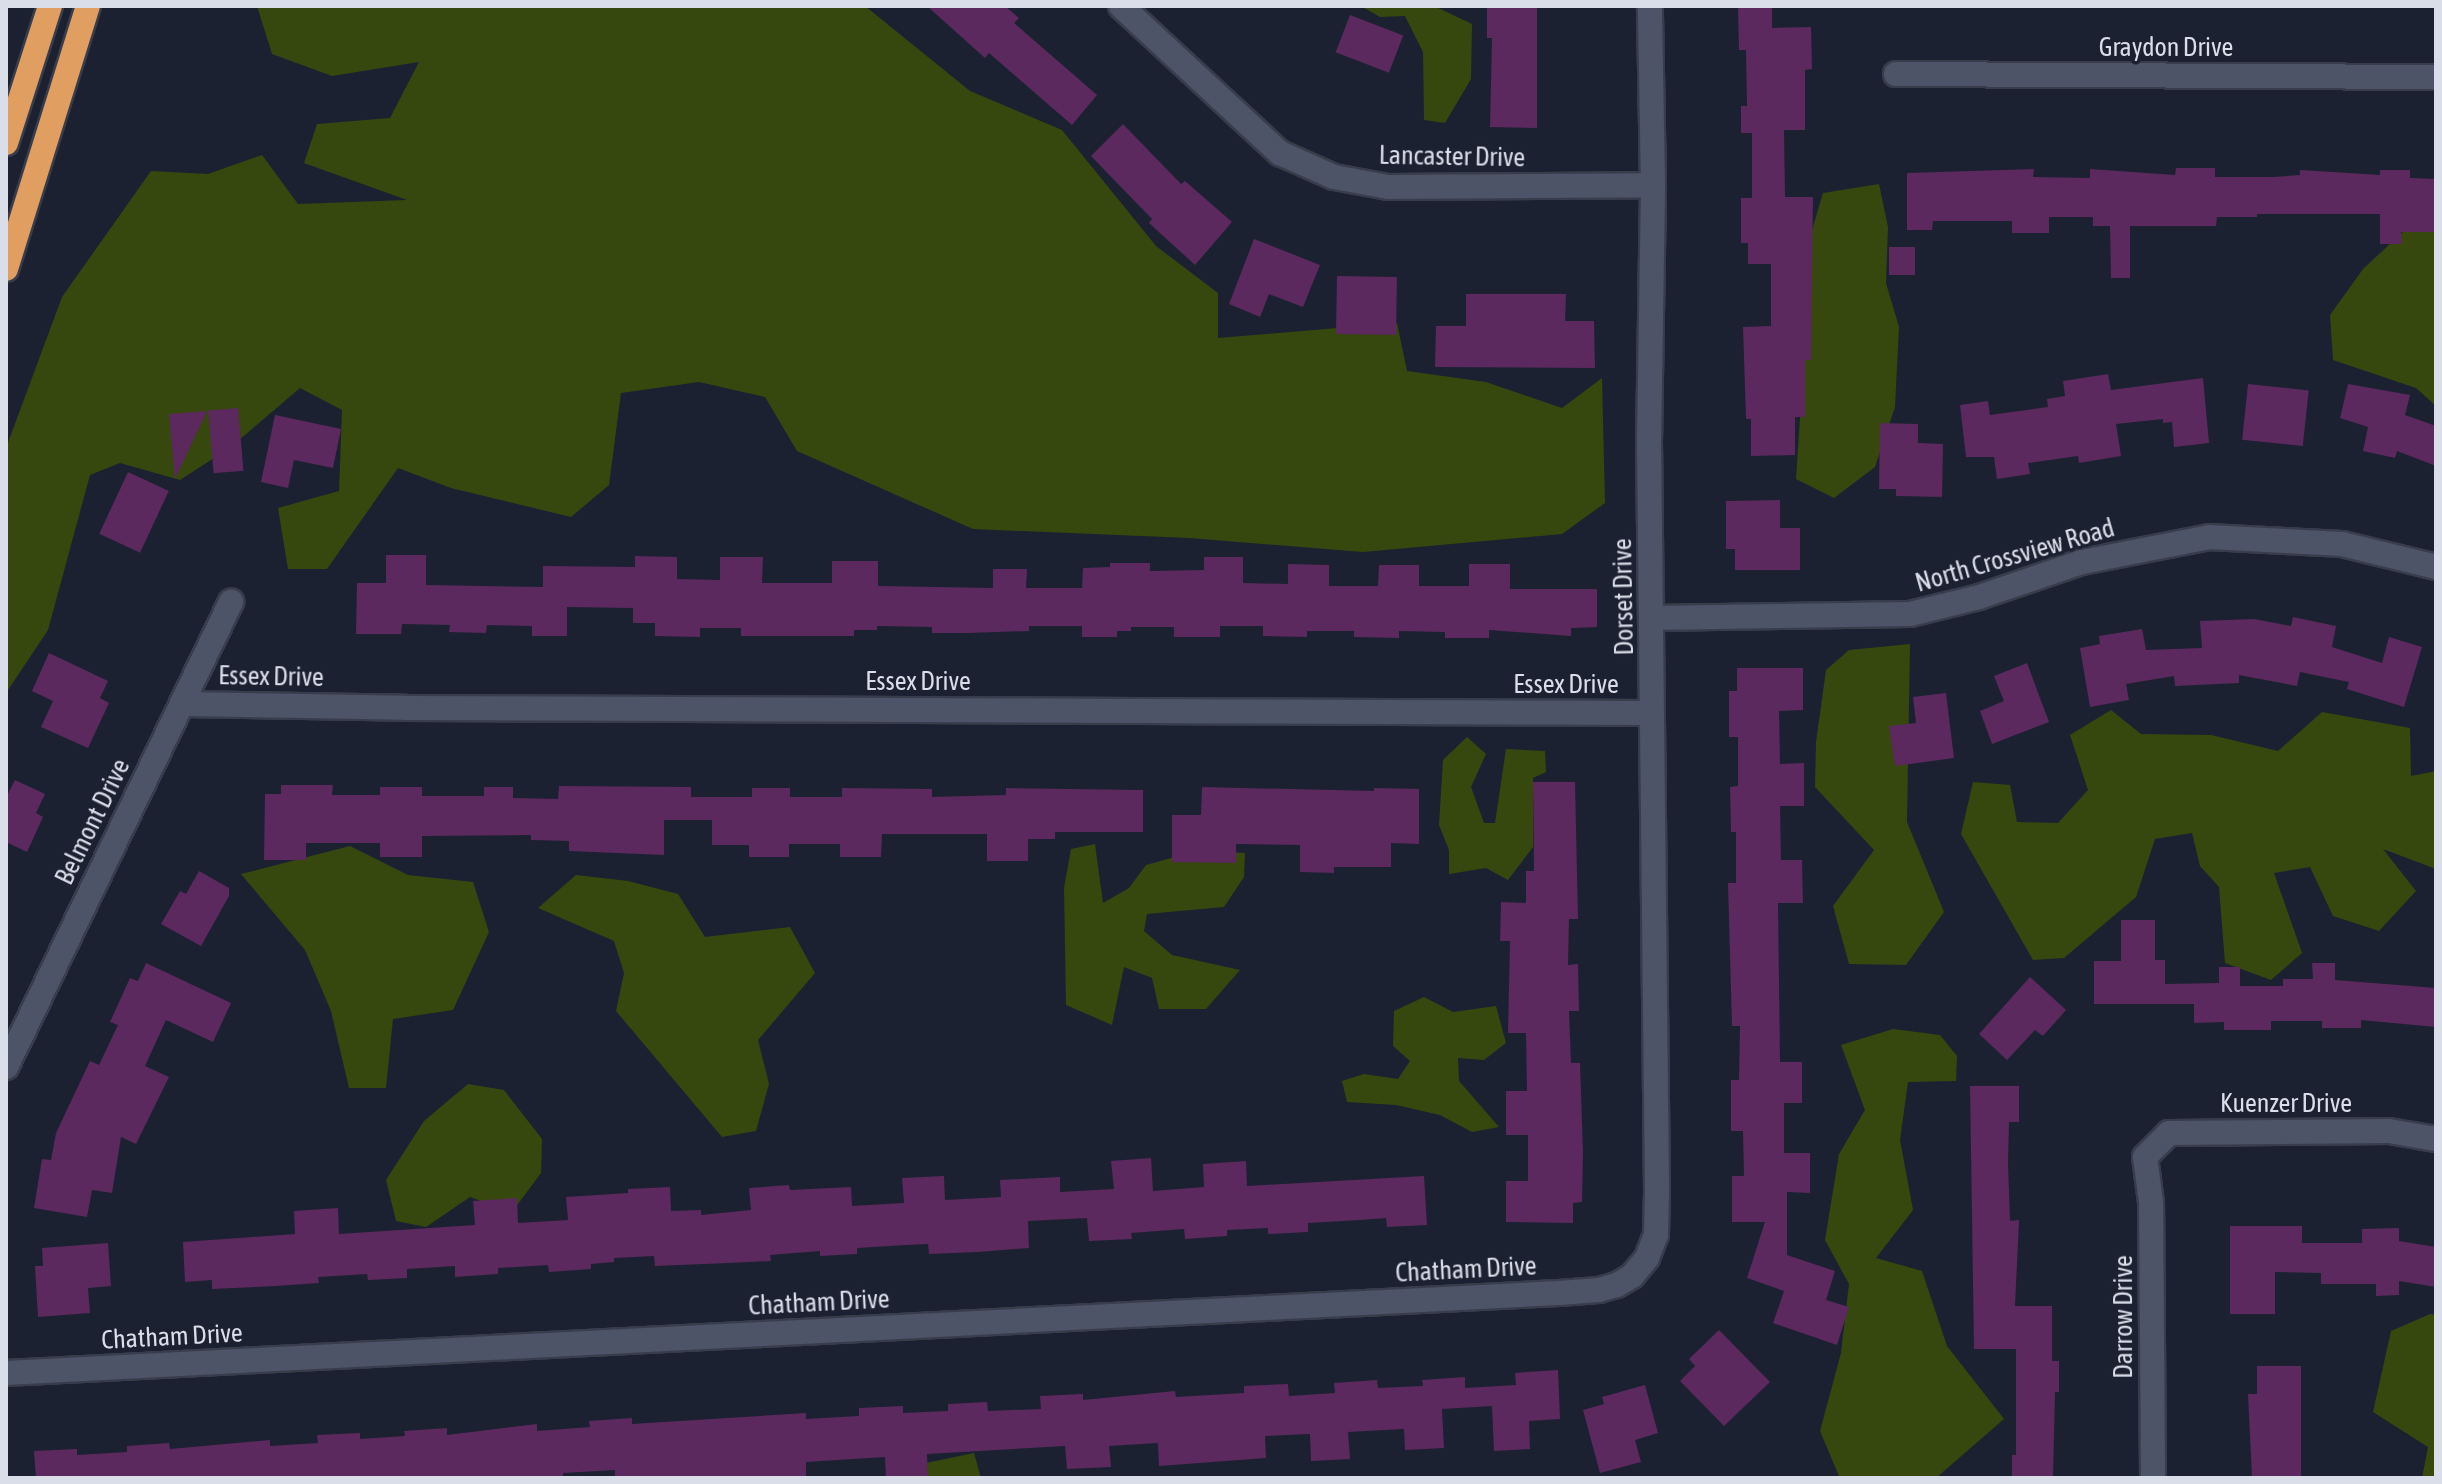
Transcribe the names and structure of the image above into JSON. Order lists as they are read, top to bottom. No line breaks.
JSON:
{"streets":{"street":["Graydon Drive","Lancaster Drive","North Crossview Road","Dorset Drive","Essex Drive","Belmont Drive","Kuenzer Drive","Chatham Drive","Darrow Drive"]},"crossings":[["Lancaster Drive","Dorset Drive"],["North Crossview Road","Dorset Drive"],["Dorset Drive","Essex Drive"],["Dorset Drive","Chatham Drive"],["Essex Drive","Belmont Drive"],["Kuenzer Drive","Darrow Drive"]]}
